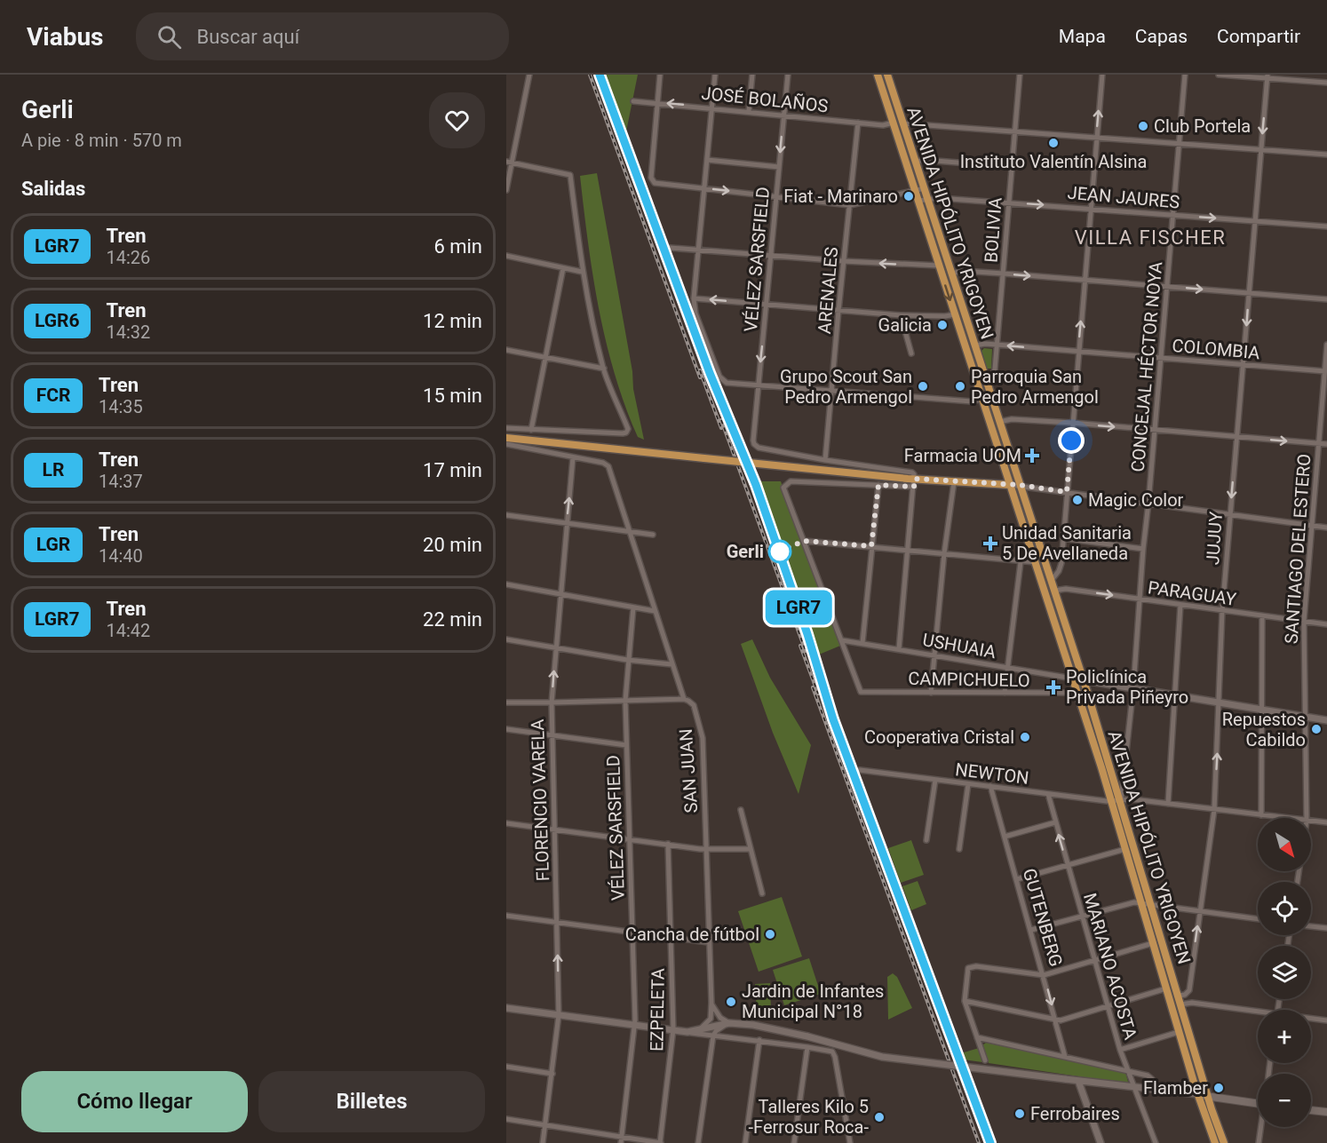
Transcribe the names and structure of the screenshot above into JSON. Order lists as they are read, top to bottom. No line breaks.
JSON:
{"streets":{"main road":["AVENIDA HIPÓLITO YRIGOYEN"],"street":["JOSÉ BOLAÑOS","JEAN JAURES","BOLIVIA","VÉLEZ SARSFIELD","ARENALES","COLOMBIA","CONCEJAL HÉCTOR NOYA","JUJUY","SANTIAGO DEL ESTERO","PARAGUAY","USHUAIA","CAMPICHUELO","SAN JUAN","NEWTON","FLORENCIO VARELA","GUTENBERG","MARIANO ACOSTA","EZPELETA"]},"crossings":[["JOSÉ BOLAÑOS","AVENIDA HIPÓLITO YRIGOYEN"],["JOSÉ BOLAÑOS","VÉLEZ SARSFIELD"],["JOSÉ BOLAÑOS","ARENALES"],["JEAN JAURES","AVENIDA HIPÓLITO YRIGOYEN"],["JEAN JAURES","BOLIVIA"],["JEAN JAURES","CONCEJAL HÉCTOR NOYA"],["JEAN JAURES","JUJUY"],["AVENIDA HIPÓLITO YRIGOYEN","BOLIVIA"],["AVENIDA HIPÓLITO YRIGOYEN","COLOMBIA"],["AVENIDA HIPÓLITO YRIGOYEN","CONCEJAL HÉCTOR NOYA"],["AVENIDA HIPÓLITO YRIGOYEN","JUJUY"],["AVENIDA HIPÓLITO YRIGOYEN","PARAGUAY"],["AVENIDA HIPÓLITO YRIGOYEN","USHUAIA"],["AVENIDA HIPÓLITO YRIGOYEN","CAMPICHUELO"],["AVENIDA HIPÓLITO YRIGOYEN","NEWTON"],["BOLIVIA","COLOMBIA"],["VÉLEZ SARSFIELD","ARENALES"],["COLOMBIA","CONCEJAL HÉCTOR NOYA"],["COLOMBIA","JUJUY"],["COLOMBIA","SANTIAGO DEL ESTERO"],["CONCEJAL HÉCTOR NOYA","PARAGUAY"],["CONCEJAL HÉCTOR NOYA","NEWTON"],["JUJUY","PARAGUAY"],["JUJUY","NEWTON"],["SANTIAGO DEL ESTERO","PARAGUAY"],["USHUAIA","CAMPICHUELO"],["SAN JUAN","FLORENCIO VARELA"],["NEWTON","GUTENBERG"],["NEWTON","MARIANO ACOSTA"]],"one_way":["JEAN JAURES"],"districts":["VILLA FISCHER"],"places":{"other":["Club Portela","Instituto Valentín Alsina","Fiat - Marinaro","Galicia","Grupo Scout San Pedro Armengol","Parroquia San Pedro Armengol","Magic Color","Gerli","Repuestos Cabildo","Cooperativa Cristal","Cancha de fútbol","Jardin de Infantes Municipal N°18","Flamber","Ferrobaires","Talleres Kilo 5 -Ferrosur Roca-"],"health":["Farmacia UOM","Unidad Sanitaria 5 De Avellaneda","Policlínica Privada Piñeyro"]},"north":"bottom right","page":{"header":"Viabus","search":"Buscar aquí","nav":["Mapa","Capas","Compartir"],"heading":[["Gerli","A pie · 8 min · 570 m"],"Salidas"],"on_map":"LGR7","list":[{"mark":"LGR7","name":"Tren","note":"14:26","value":"6 min"},{"mark":"LGR6","name":"Tren","note":"14:32","value":"12 min"},{"mark":"FCR","name":"Tren","note":"14:35","value":"15 min"},{"mark":"LR","name":"Tren","note":"14:37","value":"17 min"},{"mark":"LGR","name":"Tren","note":"14:40","value":"20 min"},{"mark":"LGR7","name":"Tren","note":"14:42","value":"22 min"}],"map_buttons":["+","−"],"buttons":["Cómo llegar","Billetes"]}}
